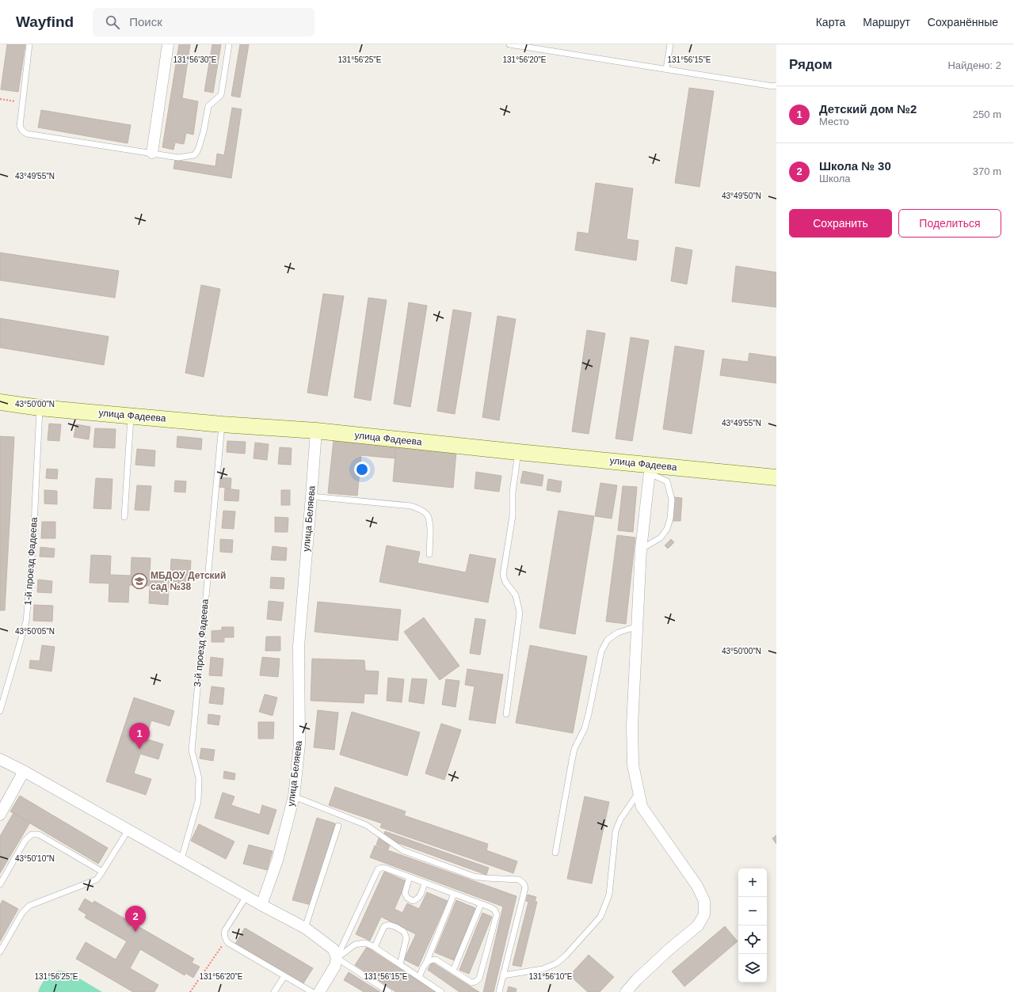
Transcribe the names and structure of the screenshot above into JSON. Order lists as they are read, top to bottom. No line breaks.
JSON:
{"streets":{"main road":["улица Фадеева"],"street":["улица Беляева"],"lane":["1-й проезд Фадеева","3-й проезд Фадеева"]},"crossings":[["улица Фадеева","улица Беляева"],["улица Фадеева","1-й проезд Фадеева"],["улица Фадеева","3-й проезд Фадеева"]],"places":{"school or university":["МБДОУ Детский сад №38"]},"page":{"header":"Wayfind","search":"Поиск","nav":["Карта","Маршрут","Сохранённые"],"heading":["Рядом","Найдено: 2"],"list":[{"mark":"1","name":"Детский дом №2","note":"Место","value":"250 m"},{"mark":"2","name":"Школа № 30","note":"Школа","value":"370 m"}],"buttons":["Сохранить","Поделиться"],"pins":["1","2"],"map_buttons":["+","−"]},"coordinates":["131°56'30\"E","131°56'25\"E","131°56'20\"E","131°56'15\"E","43°49'55\"N","43°49'50\"N","43°50'00\"N","43°50'05\"N","43°50'10\"N","131°56'10\"E"]}
